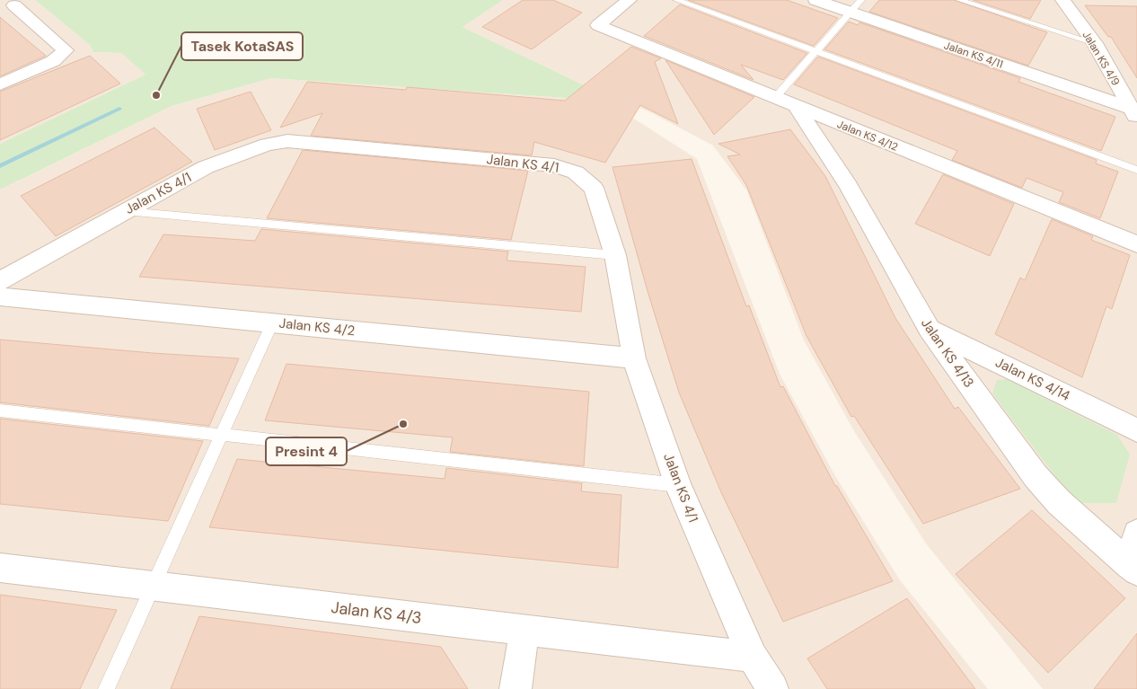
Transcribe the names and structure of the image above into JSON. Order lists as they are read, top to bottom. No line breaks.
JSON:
{"streets":{"street":["Jalan KS 4/11","Jalan KS 4/9","Jalan KS 4/12","Jalan KS 4/1","Jalan KS 4/2","Jalan KS 4/13","Jalan KS 4/14","Jalan KS 4/3"]},"crossings":[["Jalan KS 4/11","Jalan KS 4/9"],["Jalan KS 4/12","Jalan KS 4/13"],["Jalan KS 4/1","Jalan KS 4/2"],["Jalan KS 4/1","Jalan KS 4/3"],["Jalan KS 4/13","Jalan KS 4/14"]],"places":["Tasek KotaSAS","Presint 4"]}
